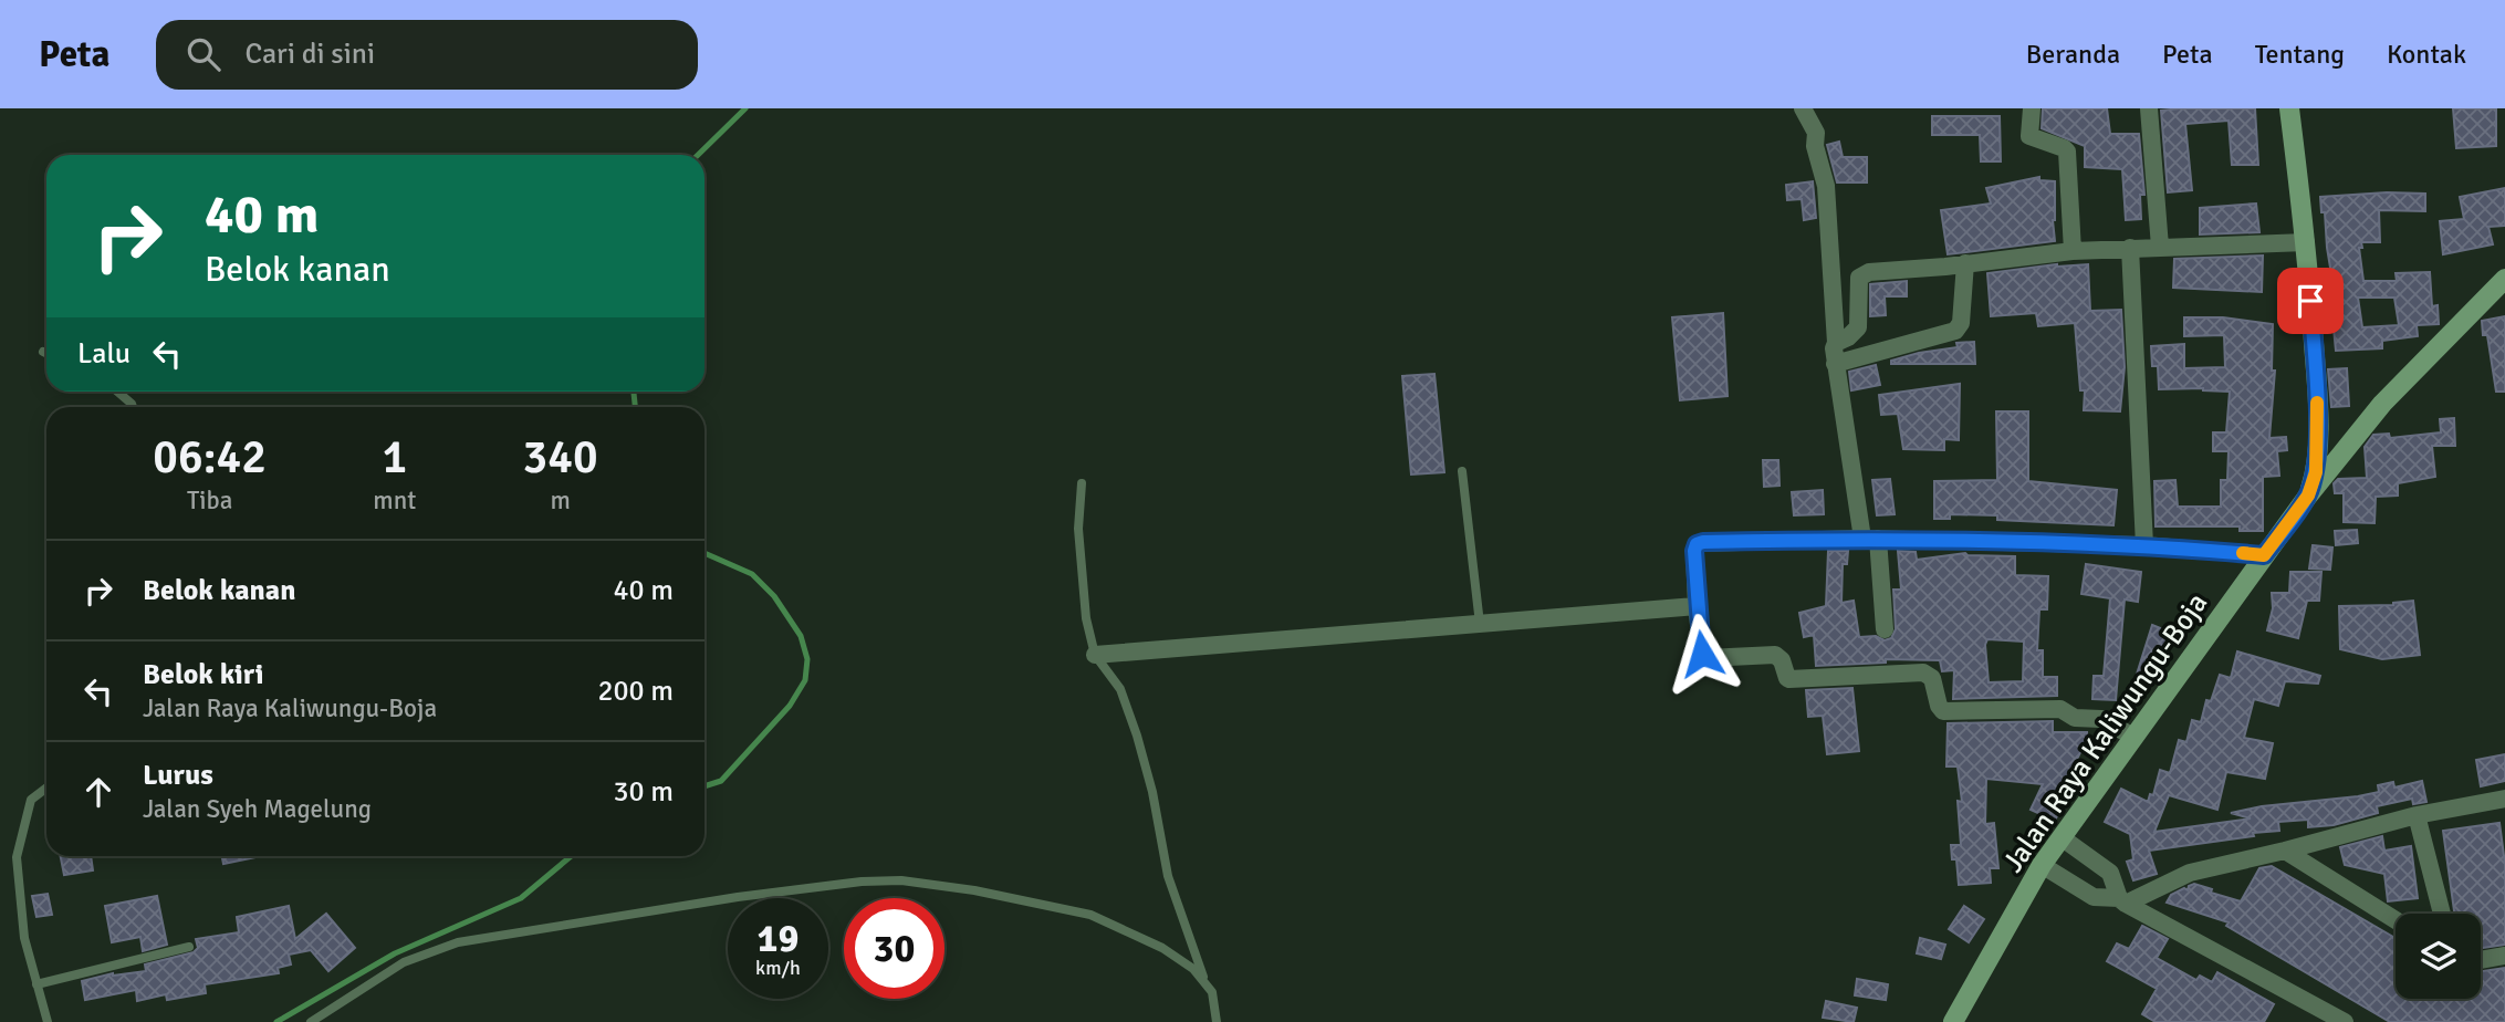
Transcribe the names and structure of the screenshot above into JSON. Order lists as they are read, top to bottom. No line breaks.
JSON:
{"streets":{"main road":["Jalan Raya Kaliwungu-Boja"]},"page":{"header":"Peta","search":"Cari di sini","nav":["Beranda","Peta","Tentang","Kontak"],"turn":["40 m","Belok kanan"],"then":"Lalu","eta":["06:42","Tiba","1","mnt","340","m"],"list":[{"name":"Belok kanan","value":"40 m"},{"name":"Belok kiri","note":"Jalan Raya Kaliwungu-Boja","value":"200 m"},{"name":"Lurus","note":"Jalan Syeh Magelung","value":"30 m"}],"speed":"19 km/h","limit":"30"}}
